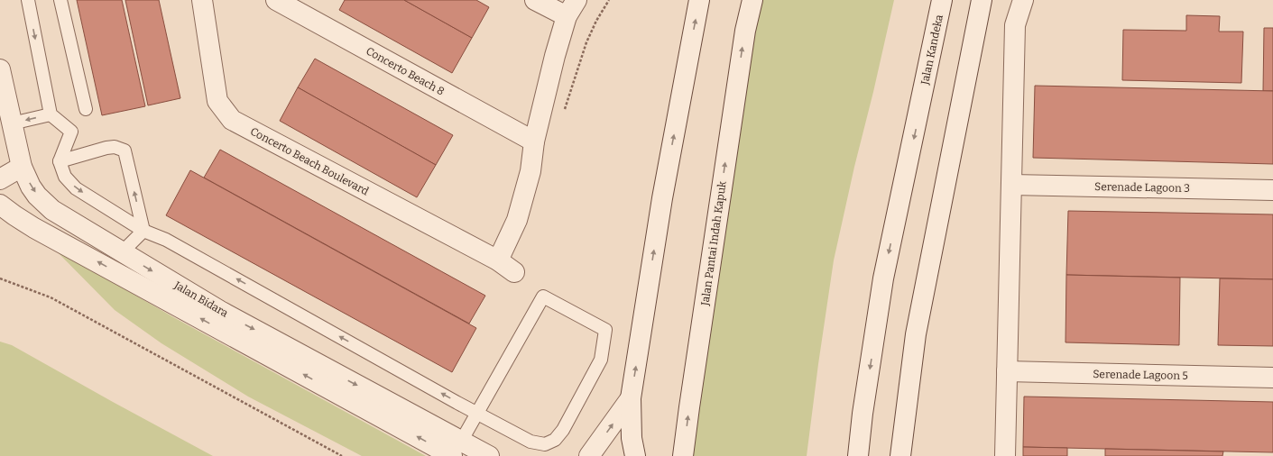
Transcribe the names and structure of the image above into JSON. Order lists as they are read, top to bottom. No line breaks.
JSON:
{"streets":{"street":["Jalan Kandeka","Concerto Beach 8","Concerto Beach Boulevard","Serenade Lagoon 3","Jalan Pantai Indah Kapuk","Jalan Bidara","Serenade Lagoon 5"]}}
